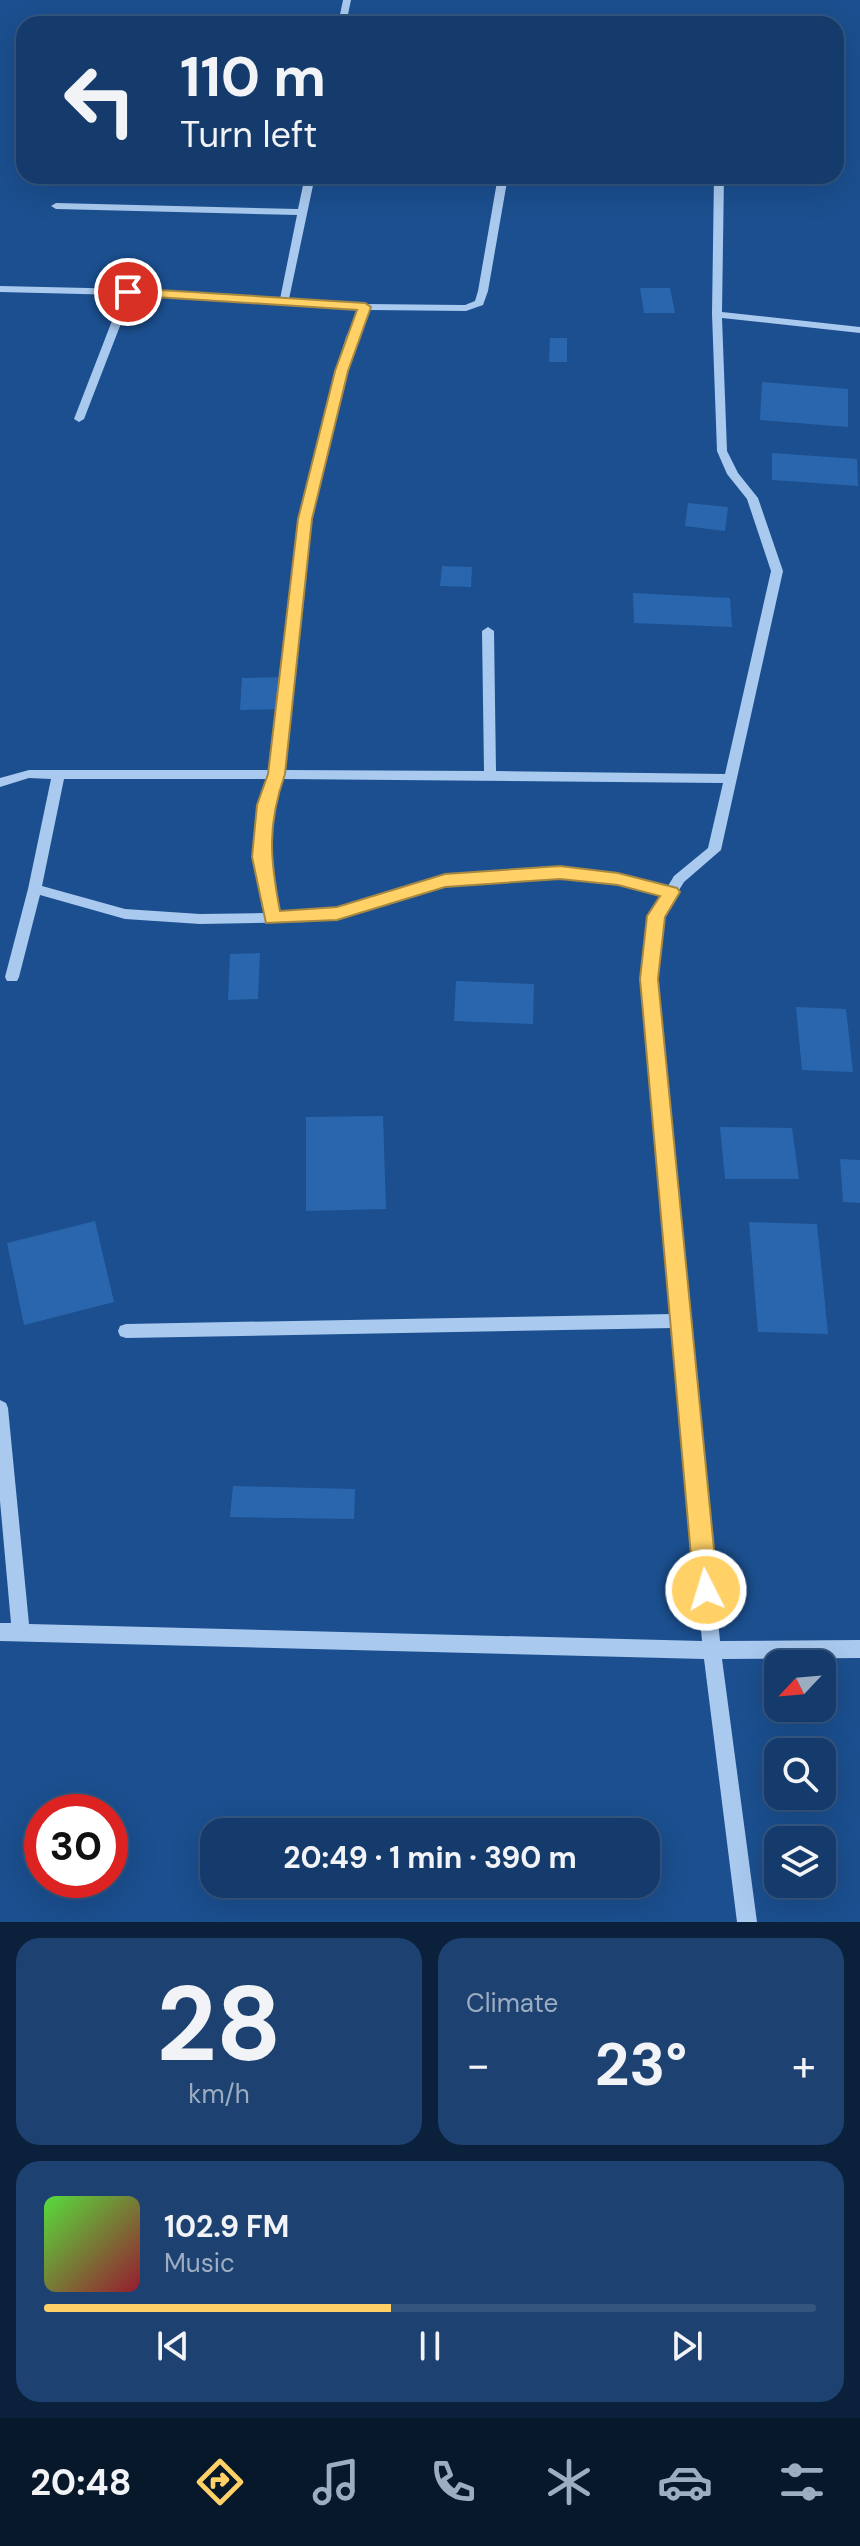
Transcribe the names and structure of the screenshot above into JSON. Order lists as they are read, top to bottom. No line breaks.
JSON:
{"north":"bottom left","page":{"turn":["110 m","Turn left"],"limit":"30","trip":"20:49 · 1 min · 390 m","tile":[["28","km/h"],"Climate"],"heat":["−","23°","+"],"song":["102.9 FM","Music"],"tabs":"20:48"}}
